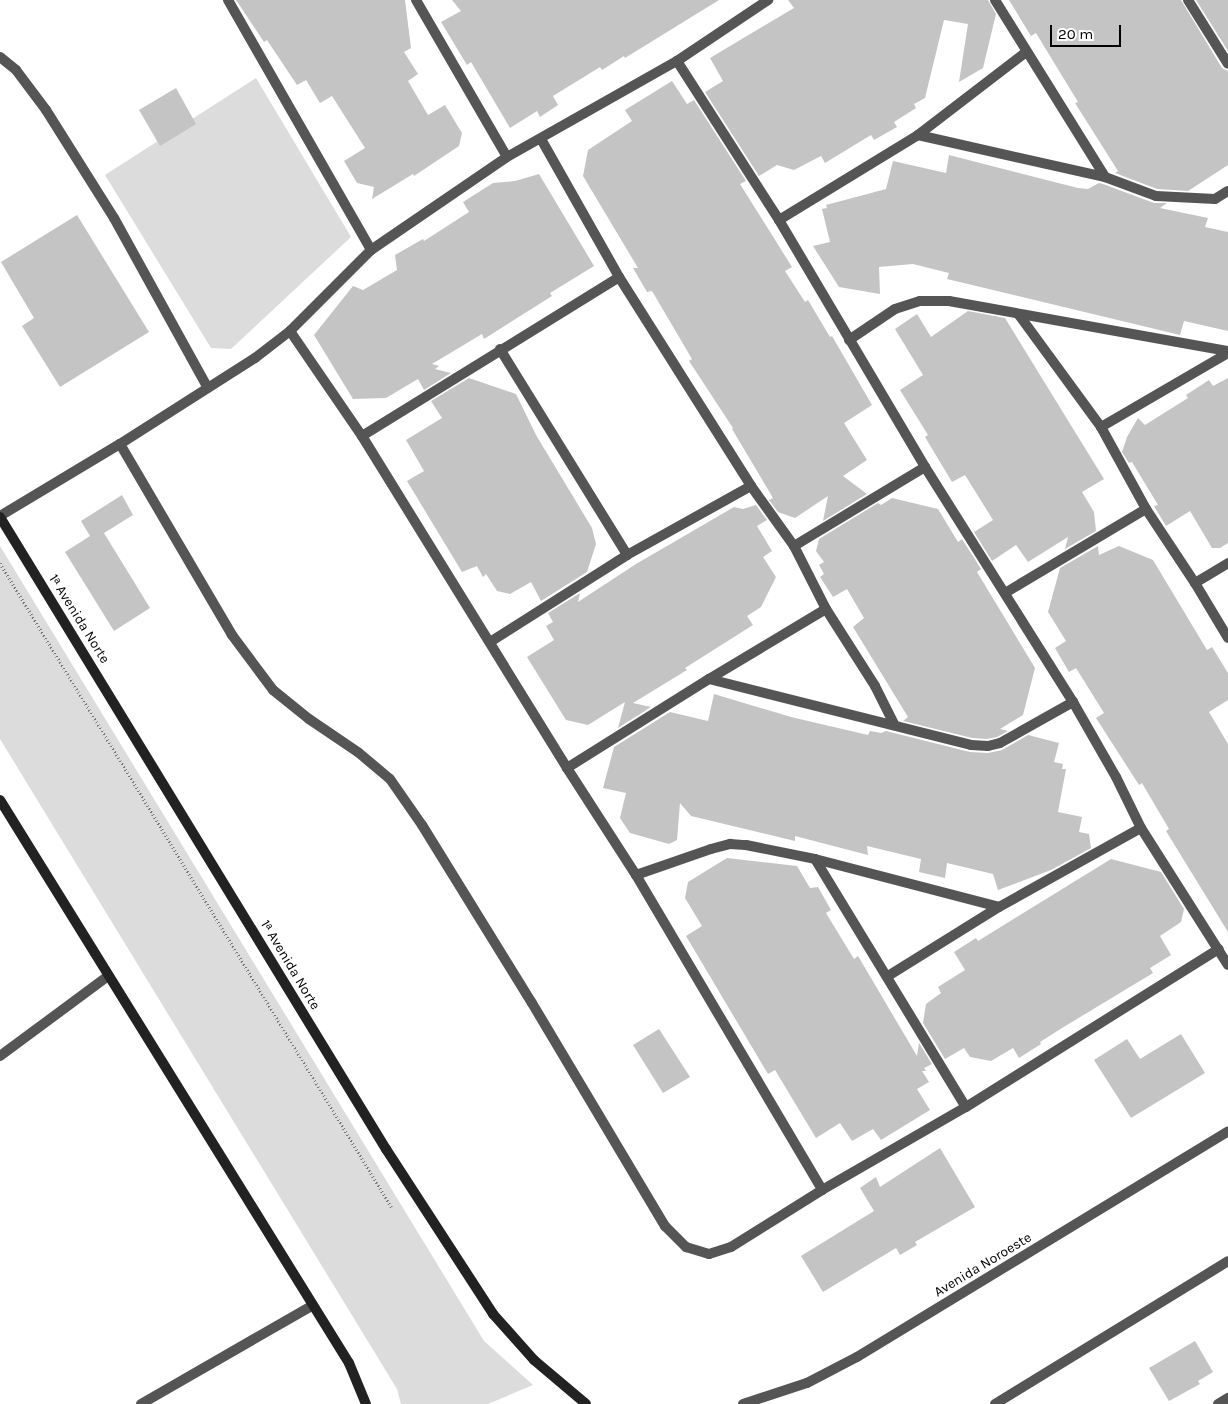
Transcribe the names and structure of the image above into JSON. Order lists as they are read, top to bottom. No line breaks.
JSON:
{"streets":{"main road":["1ᵃ Avenida Norte"],"street":["Avenida Noroeste"]},"scale_bar":"20 m"}
